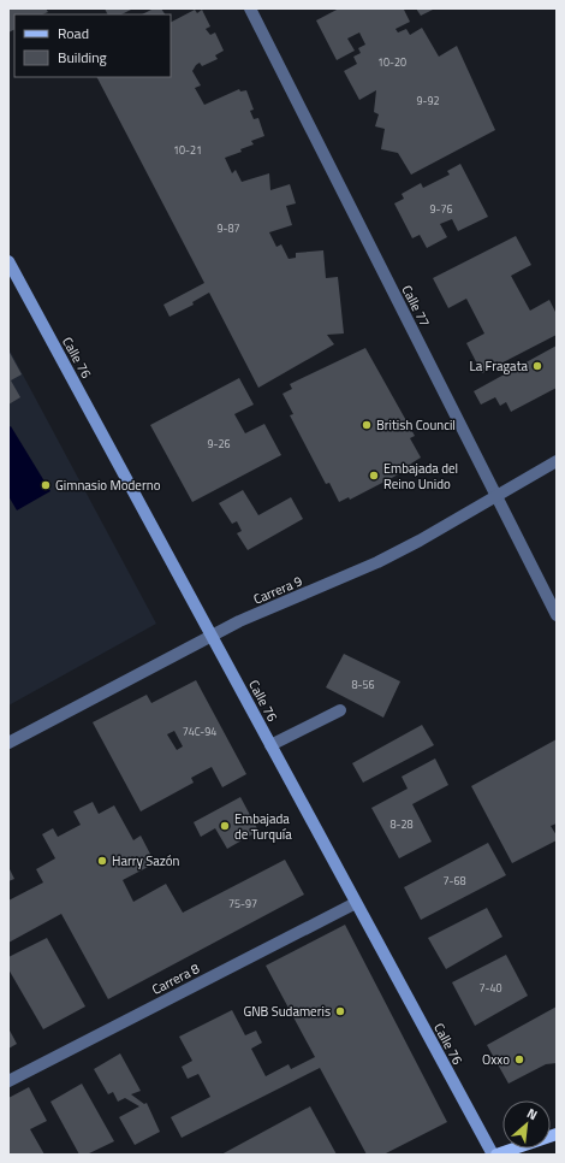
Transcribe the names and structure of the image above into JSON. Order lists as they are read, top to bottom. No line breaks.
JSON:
{"streets":{"main road":["Calle 76"],"street":["Calle 77","Carrera 9","Carrera 8"]},"crossings":[["Calle 77","Carrera 9"],["Calle 76","Carrera 9"],["Calle 76","Carrera 8"]],"places":["La Fragata","British Council","Embajada del Reino Unido","Gimnasio Moderno","Embajada de Turquía","Harry Sazón","GNB Sudameris","Oxxo"],"house_numbers":["10-20","9-92","10-21","9-76","9-87","9-26","8-56","74C-94","8-28","7-68","75-97","7-40"],"legend":["Road","Building"],"north":"top right"}
